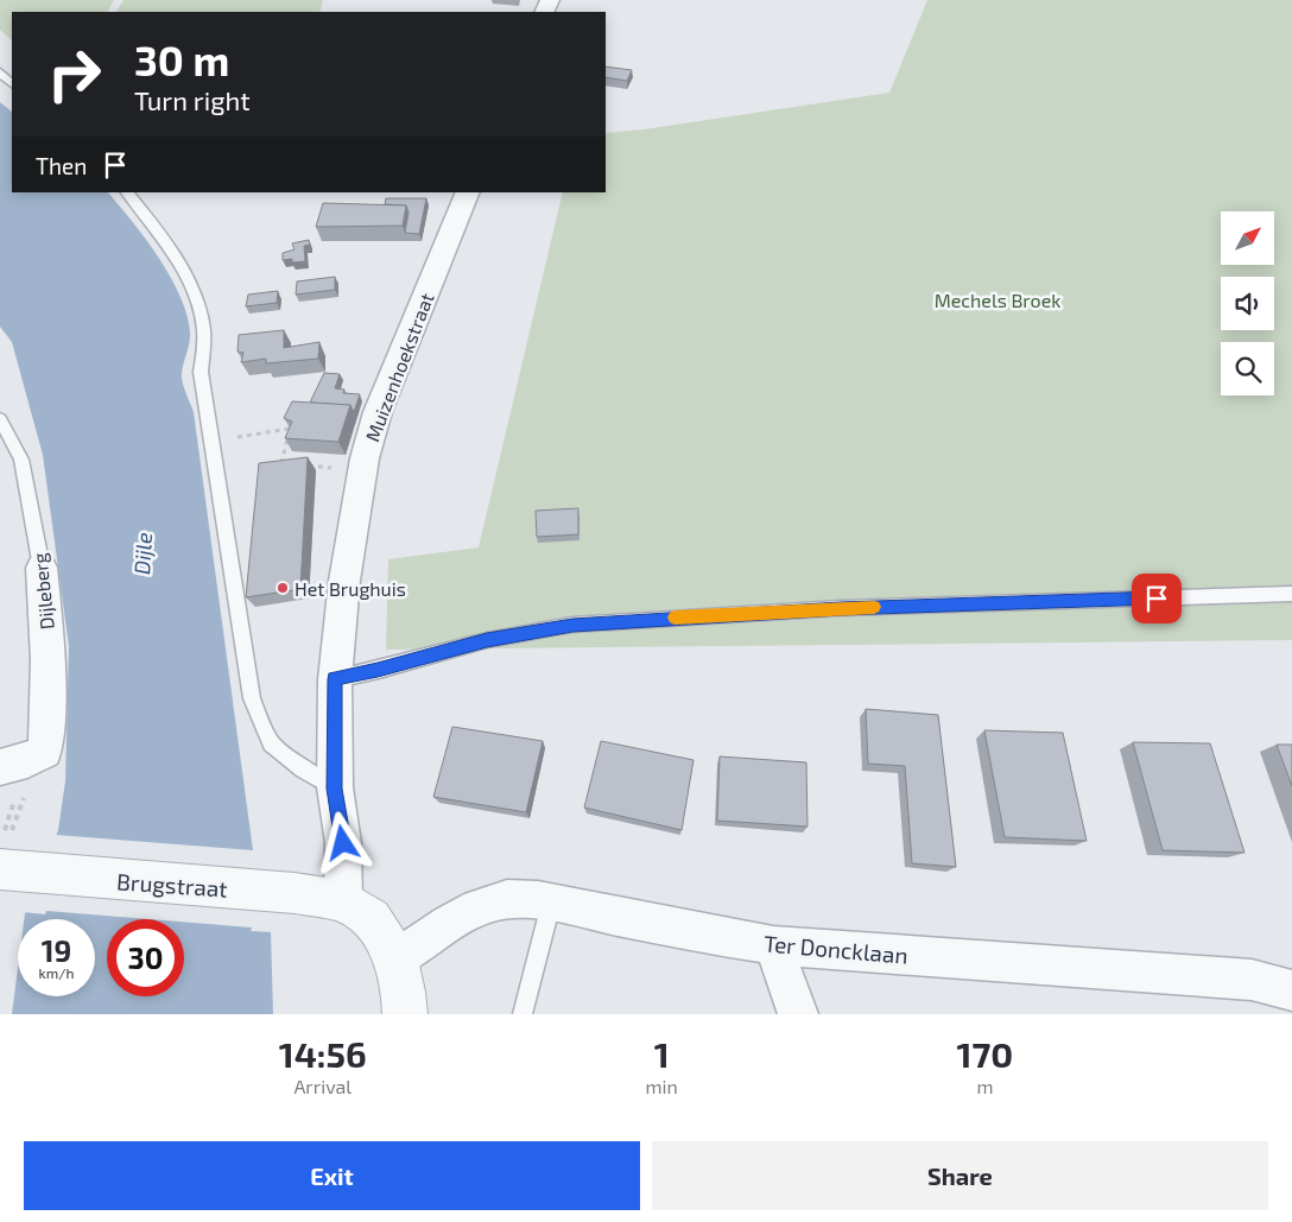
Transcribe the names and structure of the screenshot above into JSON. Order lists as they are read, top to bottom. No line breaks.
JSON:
{"streets":{"street":["Muizenhoekstraat","Dijleberg","Brugstraat","Ter Doncklaan"]},"crossings":[["Muizenhoekstraat","Brugstraat"]],"water":["Dijle"],"parks":["Mechels Broek"],"places":["Het Brughuis"],"north":"top right","page":{"turn":["30 m","Turn right"],"then":"Then","speed":"19 km/h","limit":"30","eta":["14:56","Arrival","1","min","170","m"],"buttons":["Exit","Share"]}}
